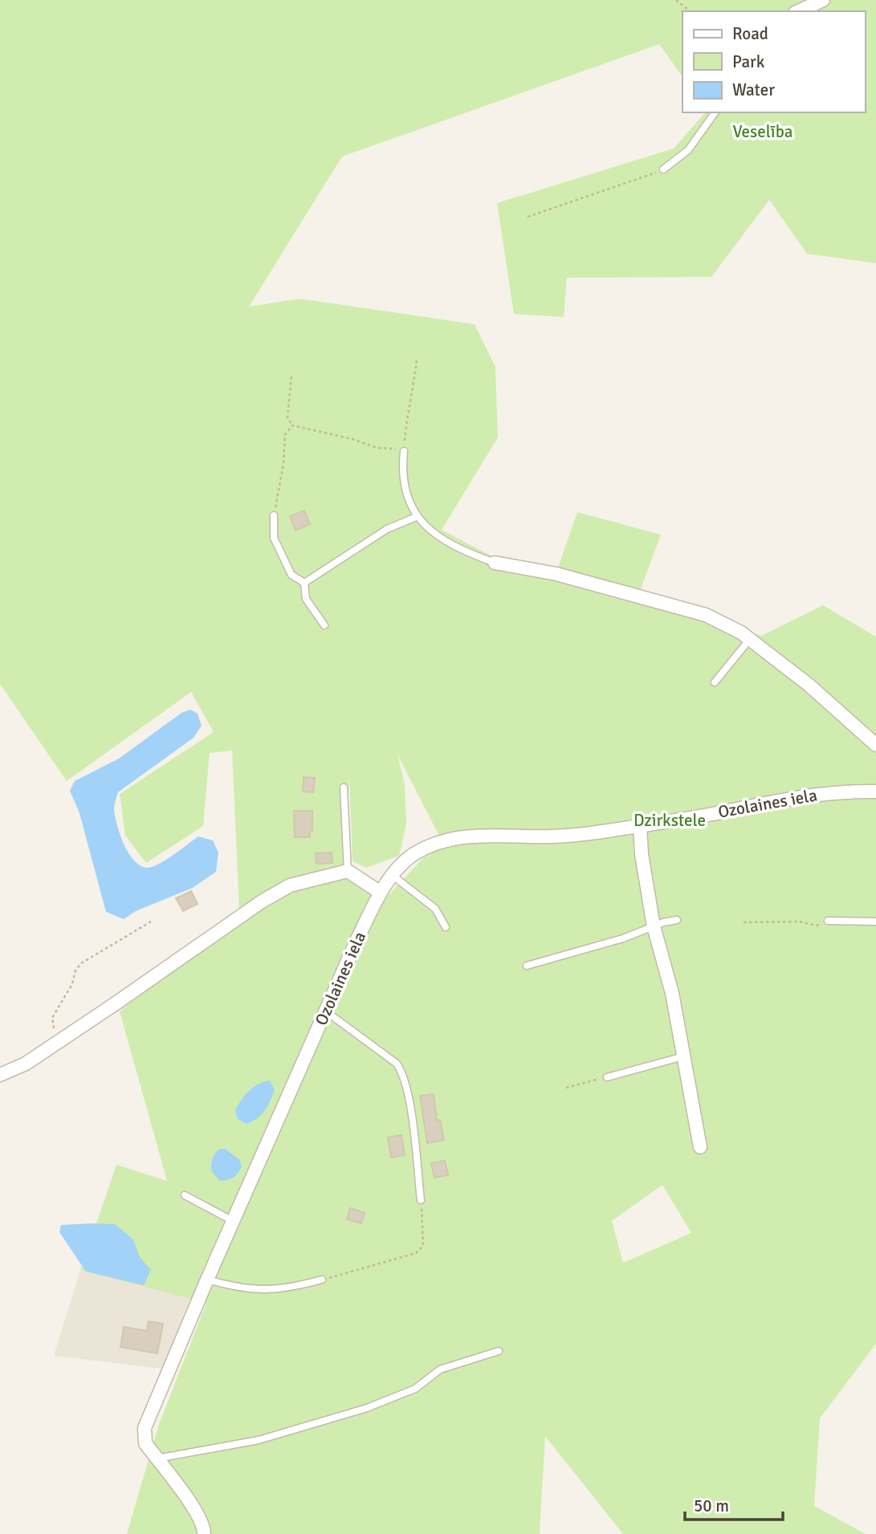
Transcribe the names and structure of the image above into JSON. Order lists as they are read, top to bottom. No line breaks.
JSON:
{"streets":{"street":["Ozolaines iela"]},"parks":["Veselība","Dzirkstele"],"legend":["Road","Park","Water"],"scale_bar":"50 m"}
